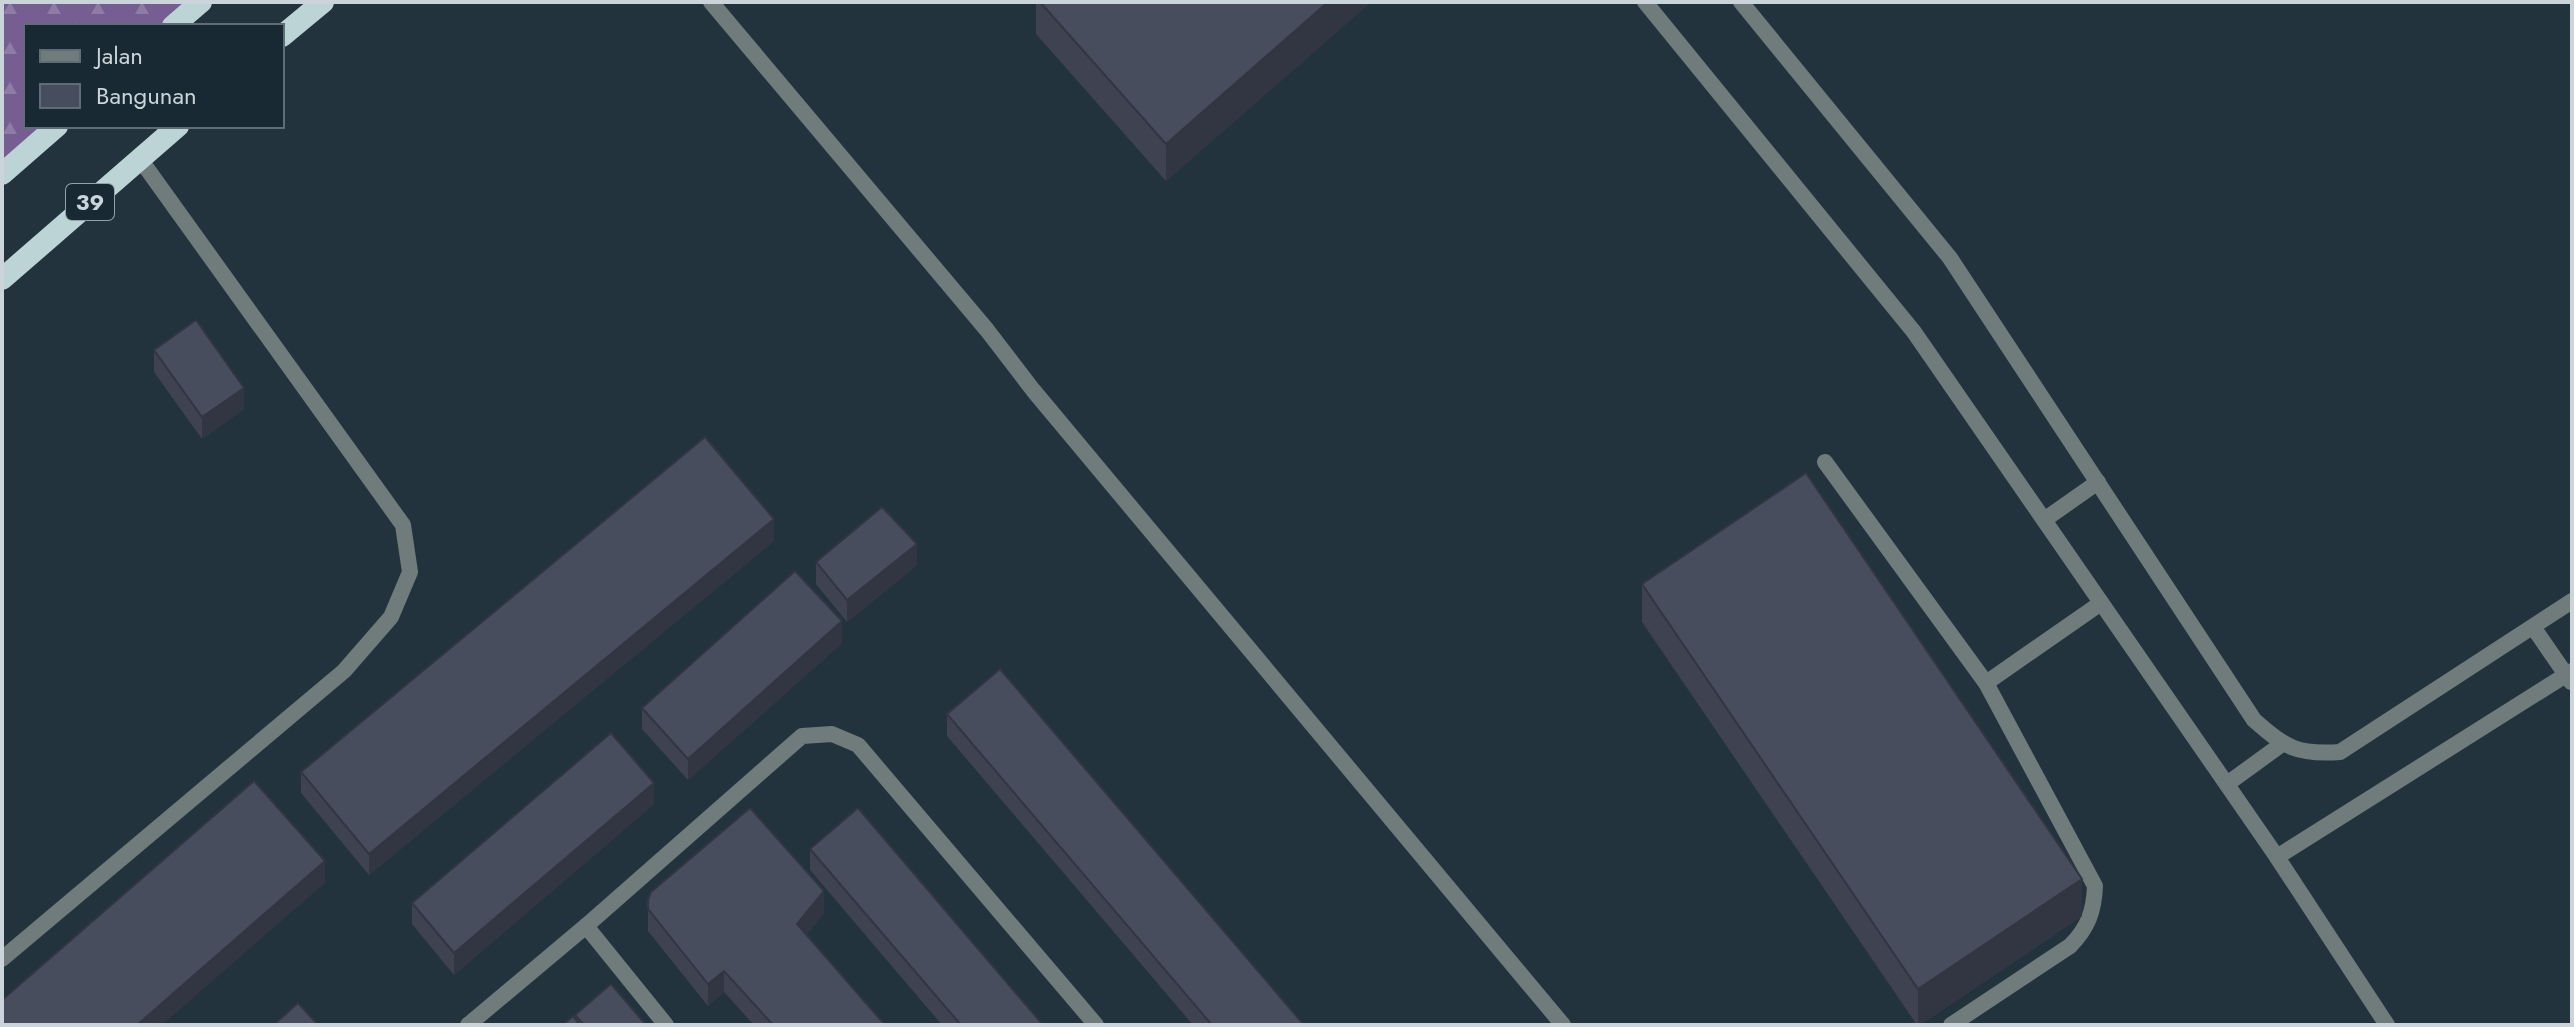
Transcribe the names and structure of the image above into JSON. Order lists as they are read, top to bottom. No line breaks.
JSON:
{"streets":{"highway":["39"]},"legend":["Jalan","Bangunan"]}
